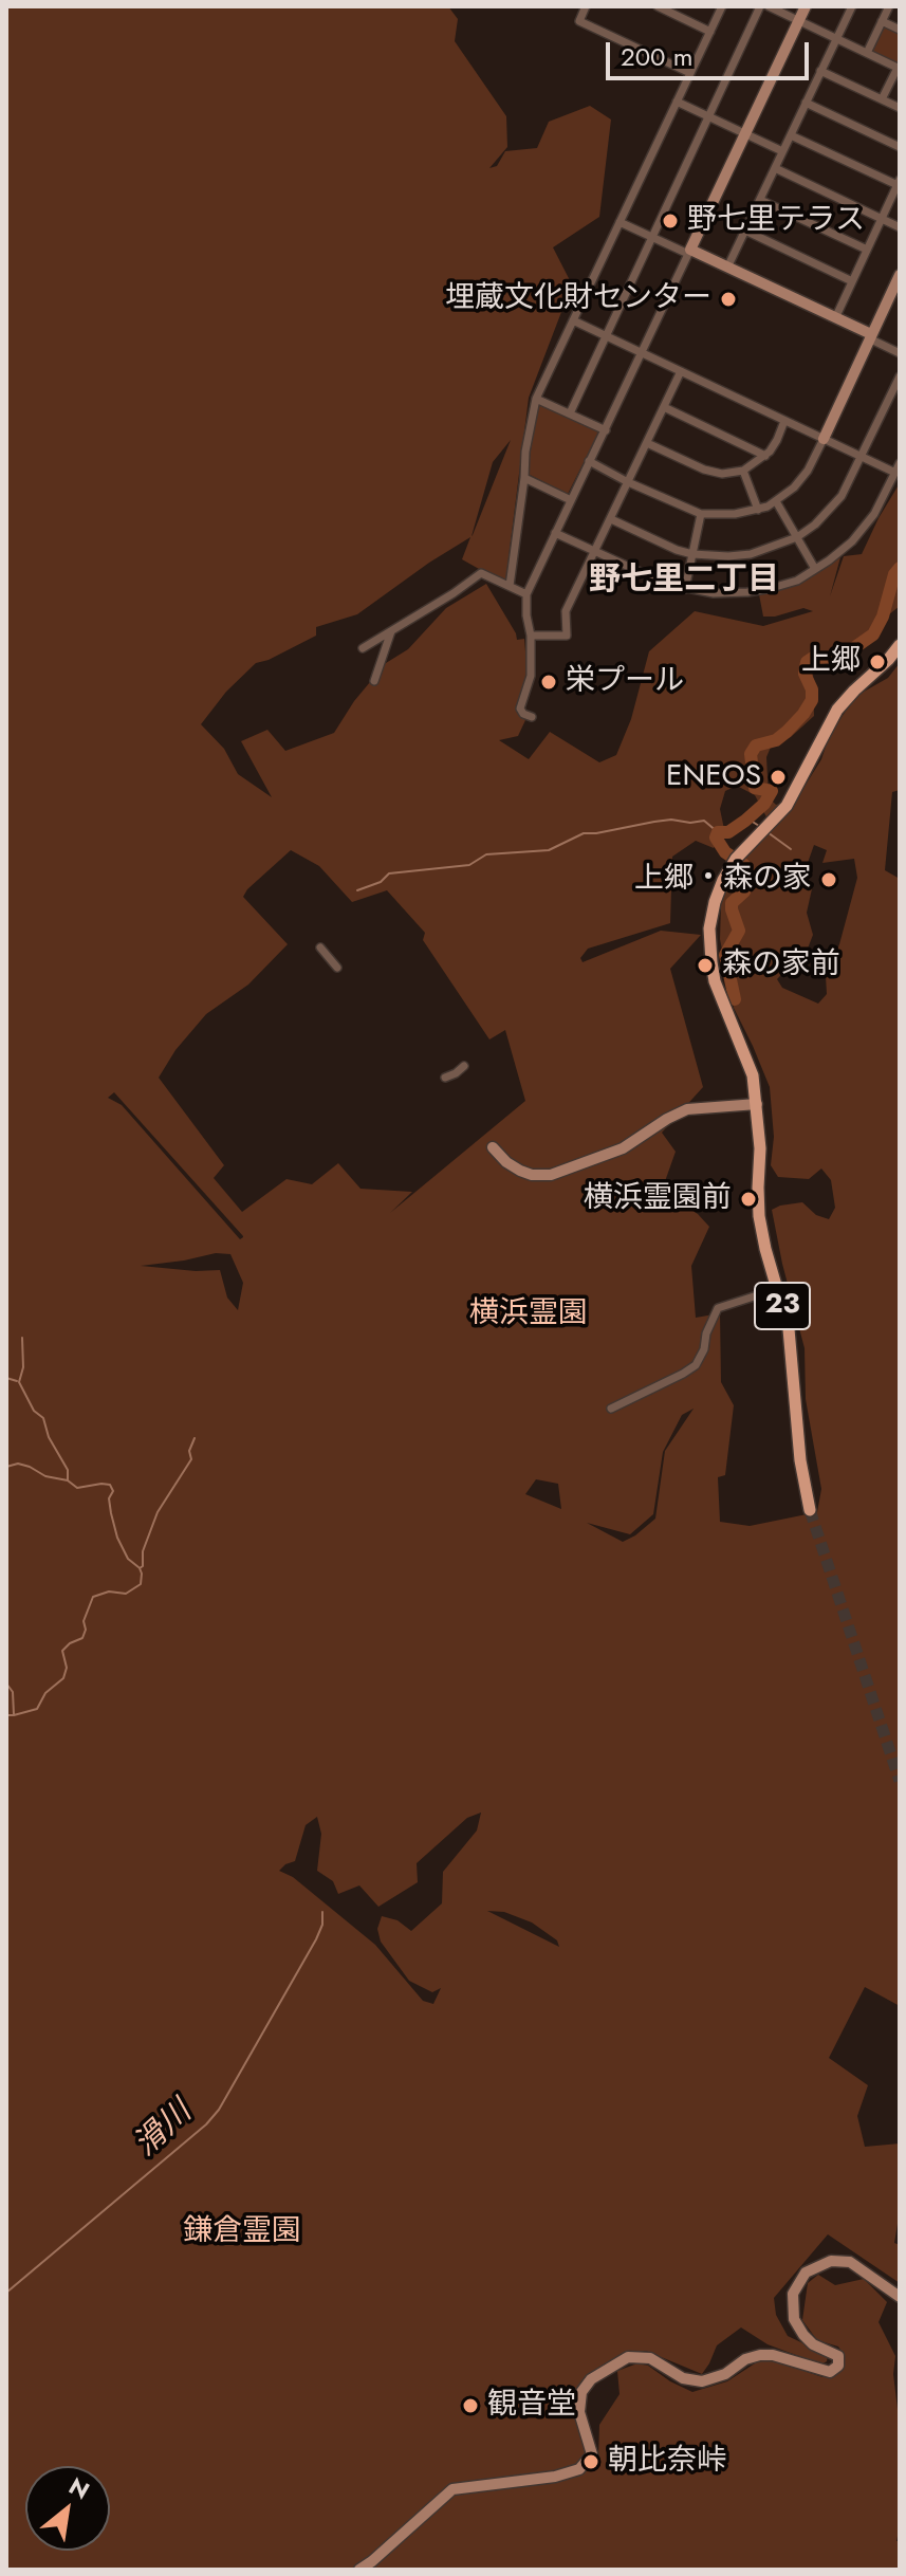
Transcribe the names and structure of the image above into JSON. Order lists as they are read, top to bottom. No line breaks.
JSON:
{"streets":{"main road":["23"]},"districts":["野七里二丁目"],"water":["滑川"],"parks":["横浜霊園","鎌倉霊園"],"places":["野七里テラス","埋蔵文化財センター","上郷","栄プール","ENEOS","上郷・森の家","森の家前","横浜霊園前","観音堂","朝比奈峠"],"scale_bar":"200 m","north":"top right"}
